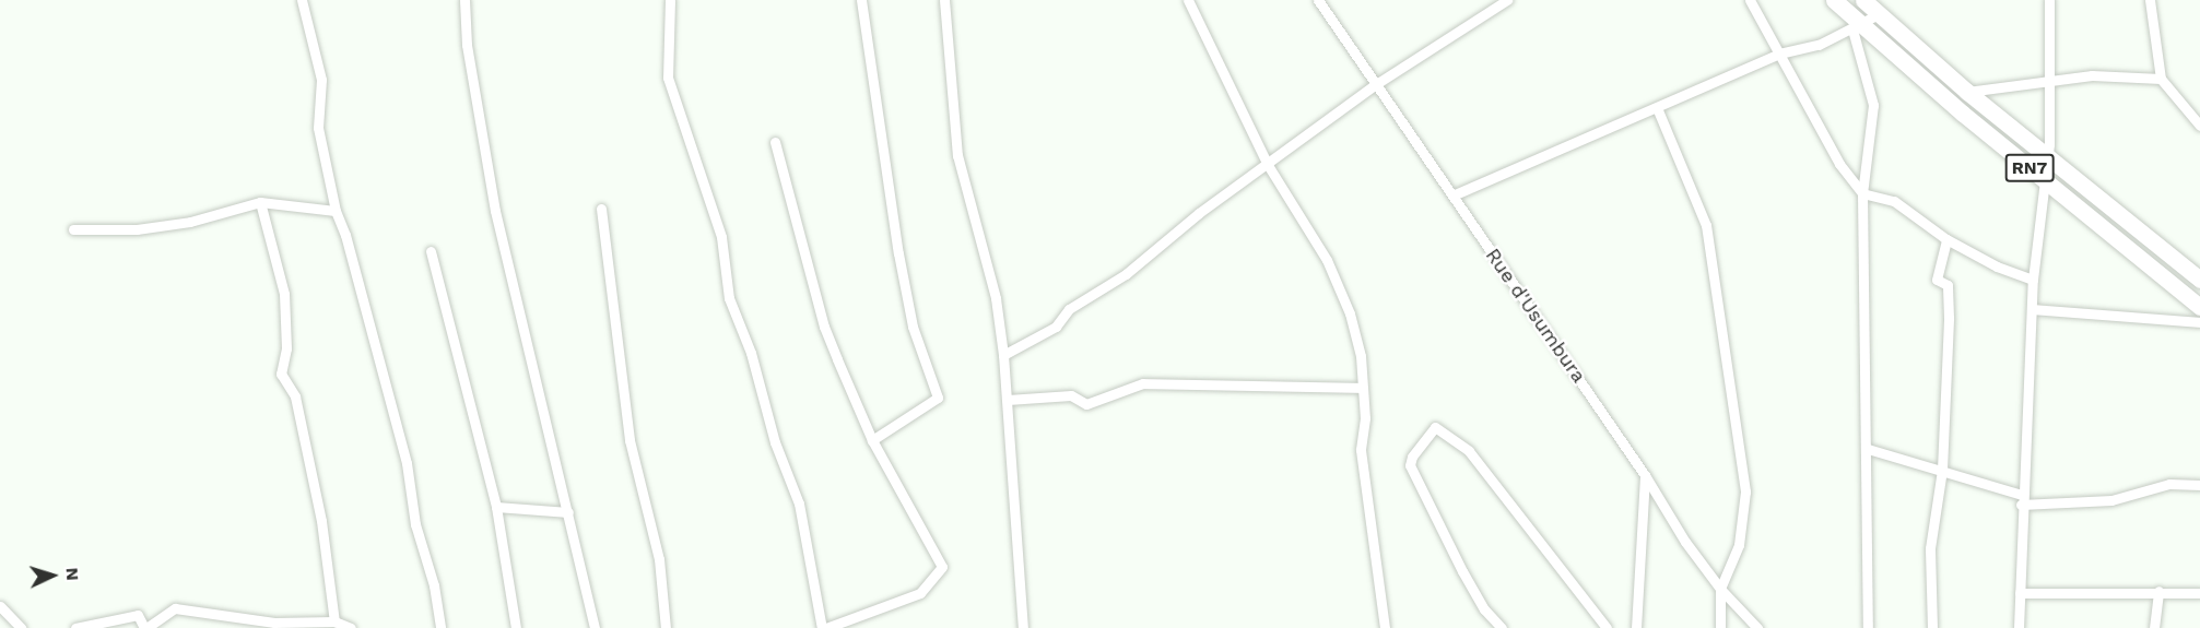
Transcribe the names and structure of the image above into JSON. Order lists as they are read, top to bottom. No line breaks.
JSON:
{"streets":{"main road":["RN7"],"street":["Rue d'Usumbura"]},"north":"right"}
